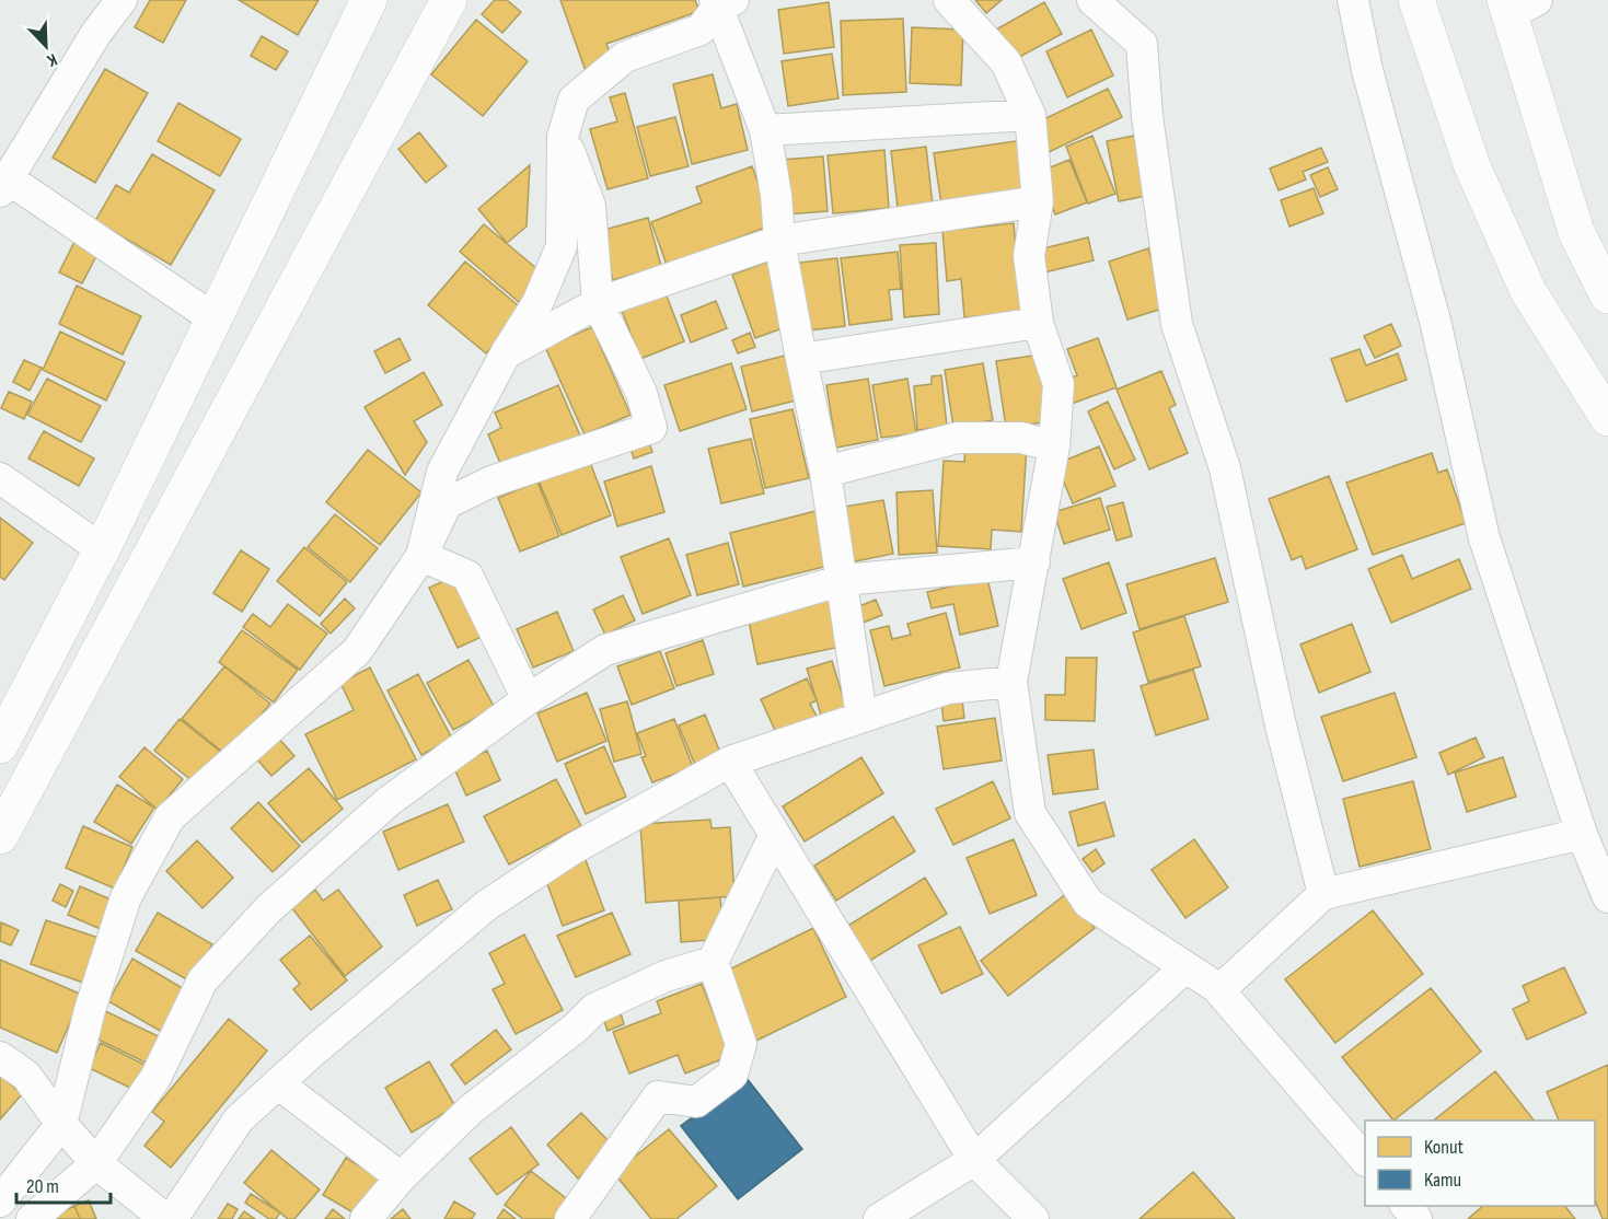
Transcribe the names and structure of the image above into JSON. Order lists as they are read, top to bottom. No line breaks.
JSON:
{"legend":["Konut","Kamu"],"scale_bar":"20 m","north":"bottom right"}
